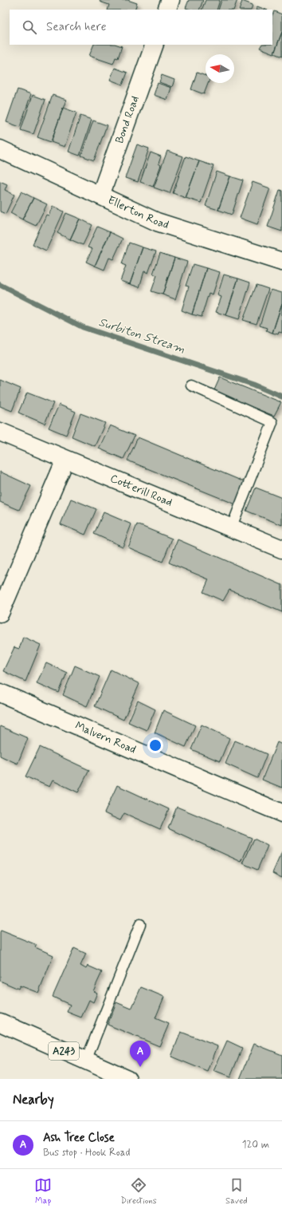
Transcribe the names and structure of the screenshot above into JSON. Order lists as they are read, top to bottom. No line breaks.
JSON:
{"streets":{"street":["Bond Road","Ellerton Road","Cotterill Road","Malvern Road","A243"]},"crossings":[["Bond Road","Ellerton Road"]],"water":["Surbiton Stream"],"north":"left","page":{"search":"Search here","pins":"A","heading":"Nearby","list":[{"mark":"A","name":"Ash Tree Close","note":"Bus stop · Hook Road","value":"120 m"}],"nav":["Map","Directions","Saved"]}}
